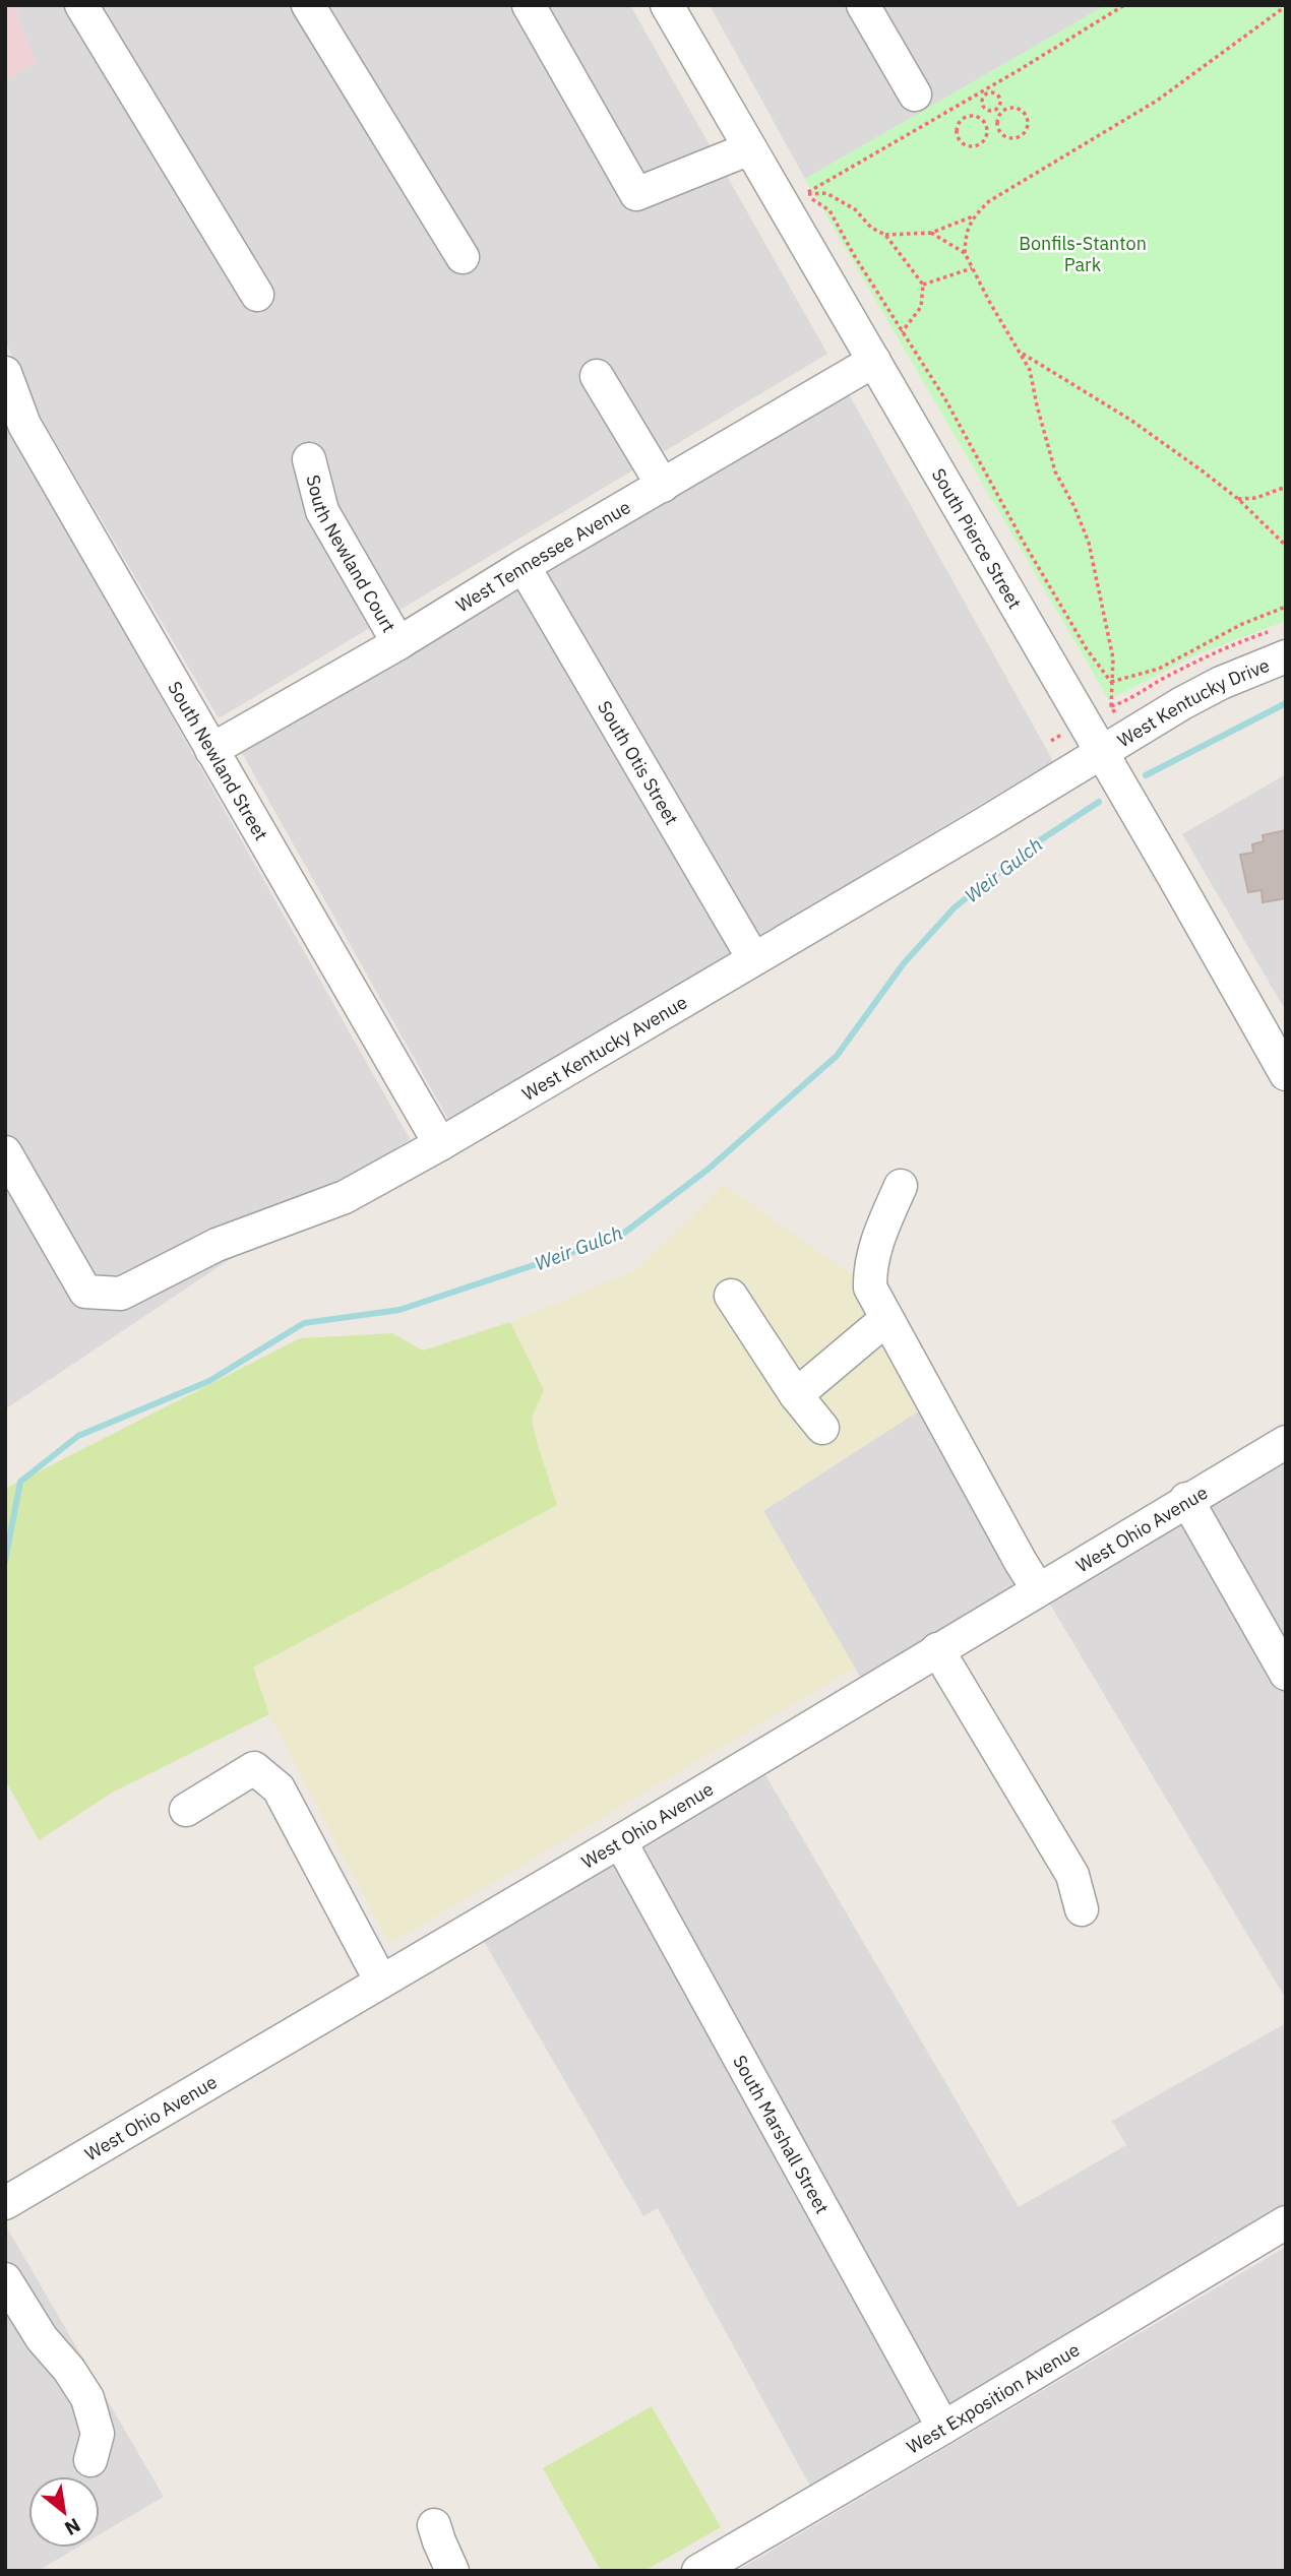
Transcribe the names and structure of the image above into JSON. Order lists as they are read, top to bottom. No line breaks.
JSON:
{"streets":{"street":["South Pierce Street","South Newland Court","West Tennessee Avenue","West Kentucky Drive","South Newland Street","South Otis Street","West Kentucky Avenue","West Ohio Avenue","South Marshall Street","West Exposition Avenue"]},"crossings":[["South Pierce Street","West Tennessee Avenue"],["South Pierce Street","West Kentucky Drive"],["South Pierce Street","West Kentucky Avenue"],["South Newland Court","West Tennessee Avenue"],["West Tennessee Avenue","South Newland Street"],["West Tennessee Avenue","South Otis Street"],["West Kentucky Drive","West Kentucky Avenue"],["South Newland Street","West Kentucky Avenue"],["South Otis Street","West Kentucky Avenue"],["West Ohio Avenue","South Marshall Street"],["South Marshall Street","West Exposition Avenue"]],"water":["Weir Gulch"],"parks":["Bonfils-Stanton Park"],"north":"bottom right"}
